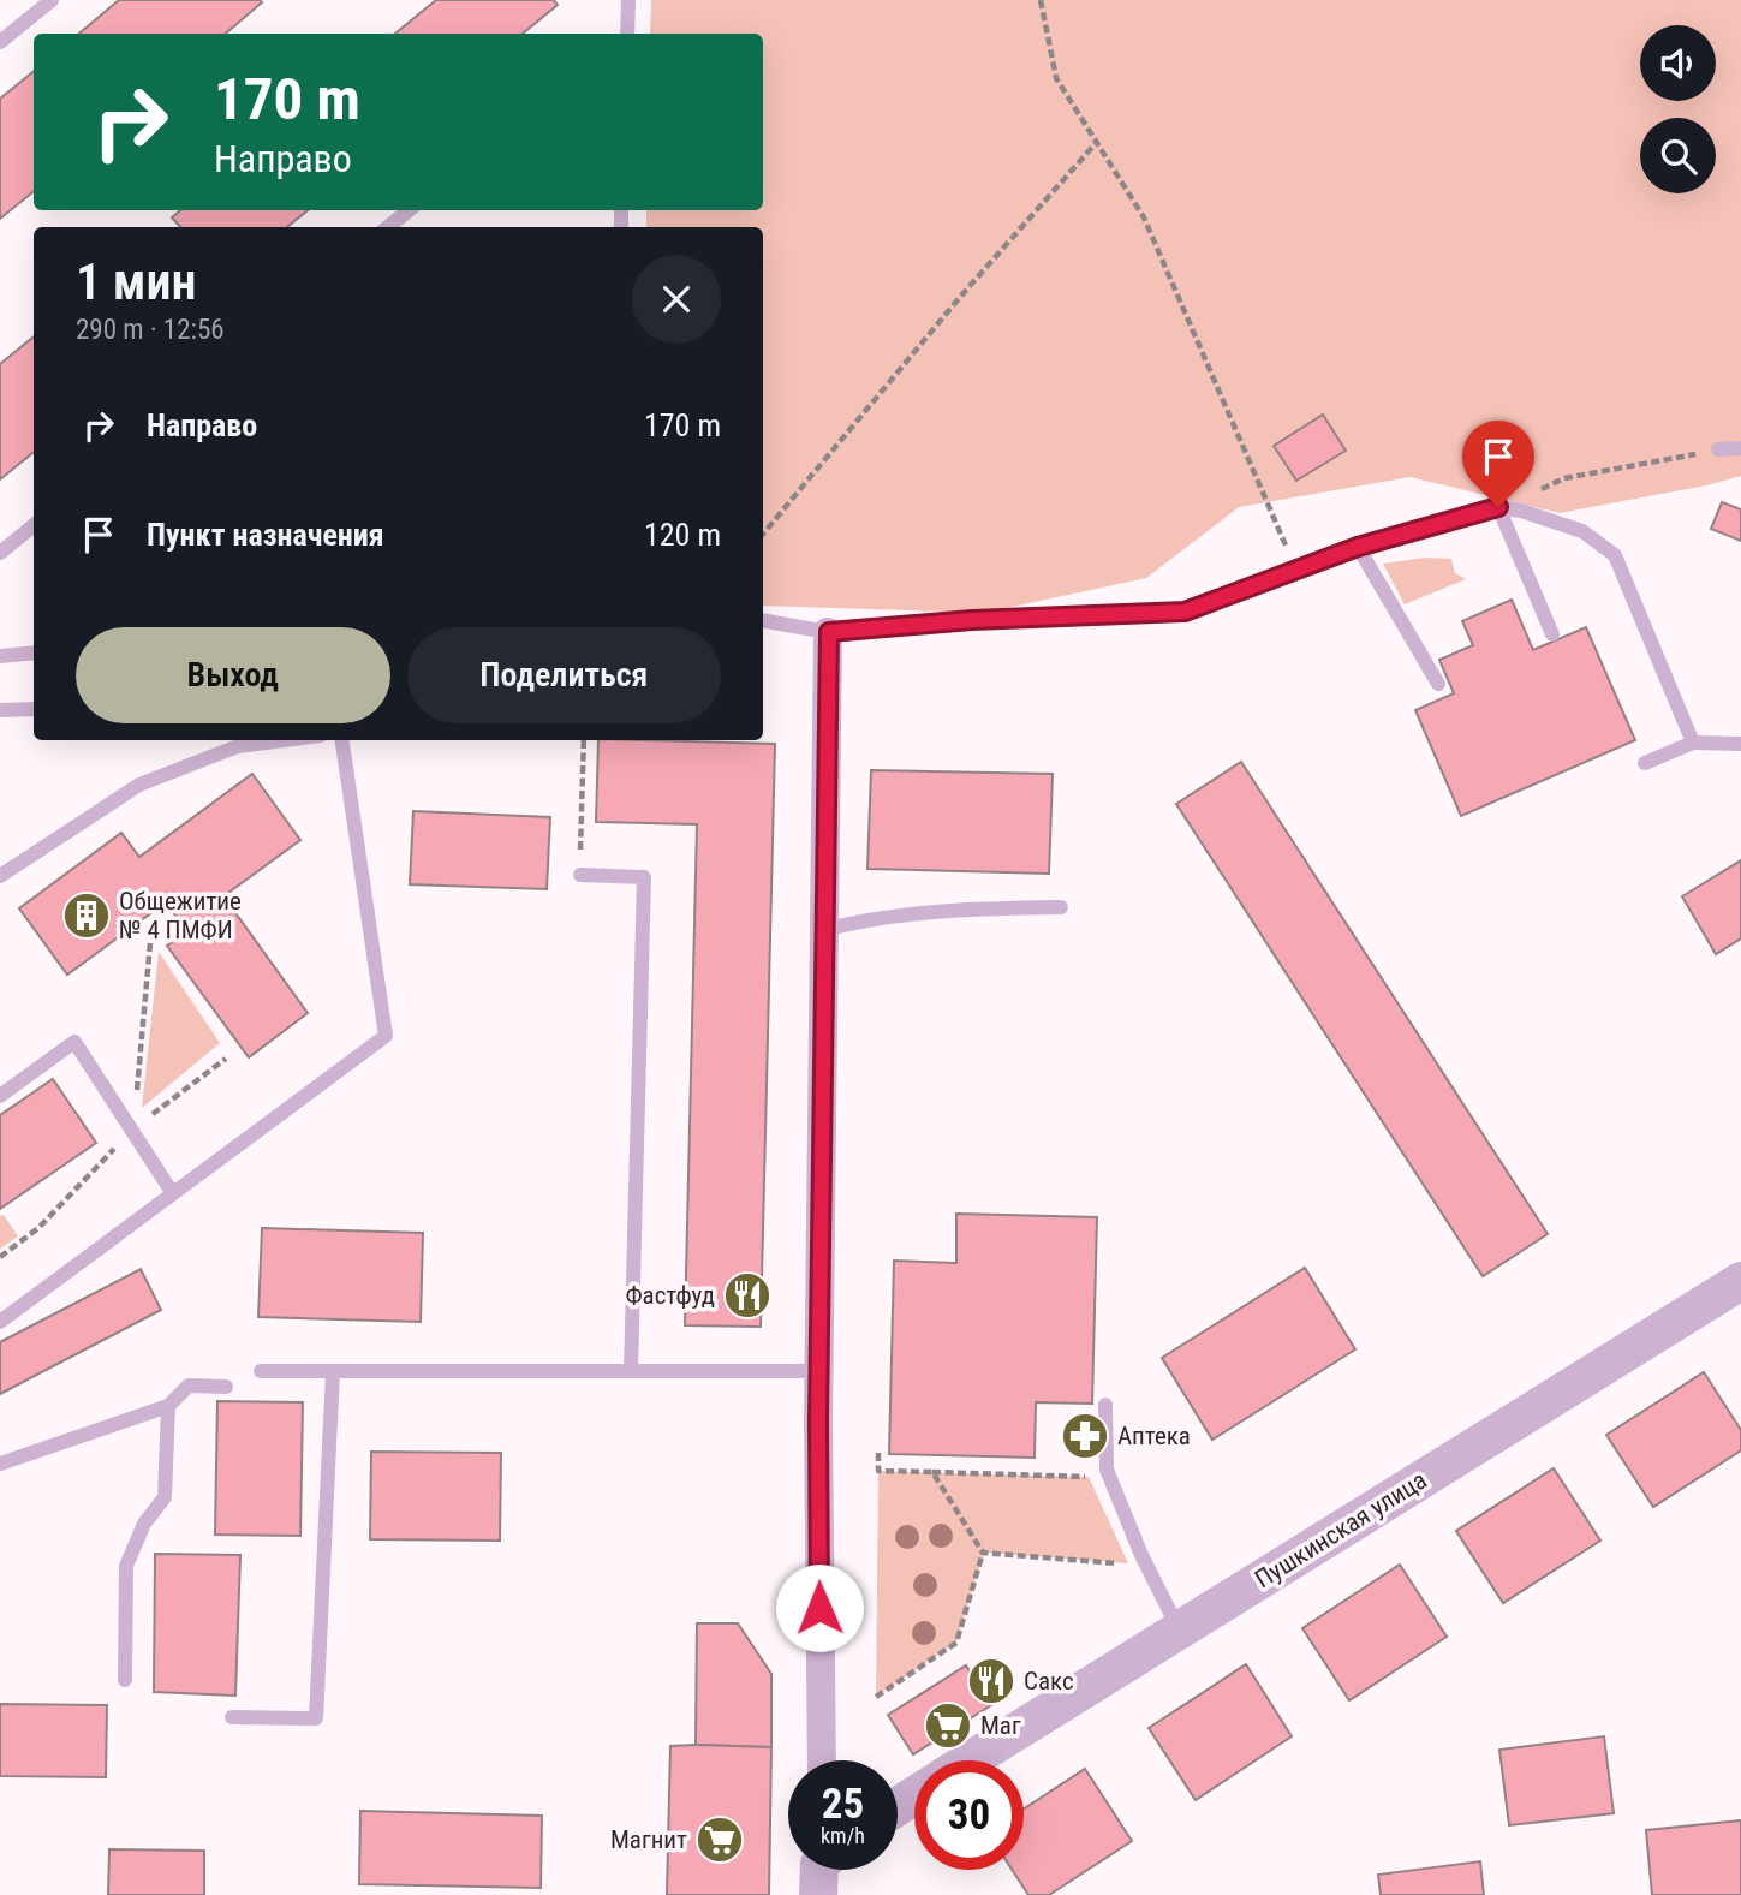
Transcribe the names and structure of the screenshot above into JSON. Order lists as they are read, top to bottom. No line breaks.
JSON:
{"streets":{"street":["Пушкинская улица"]},"places":{"building":["Общежитие № 4 ПМФИ"],"restaurant":["Фастфуд","Сакс"],"pharmacy":["Аптека"],"supermarket":["Маг","Магнит"]},"page":{"turn":["170 m","Направо"],"heading":["1 мин","290 m · 12:56"],"list":[{"name":"Направо","value":"170 m"},{"name":"Пункт назначения","value":"120 m"}],"buttons":["Выход","Поделиться"],"speed":"25 km/h","limit":"30"}}
